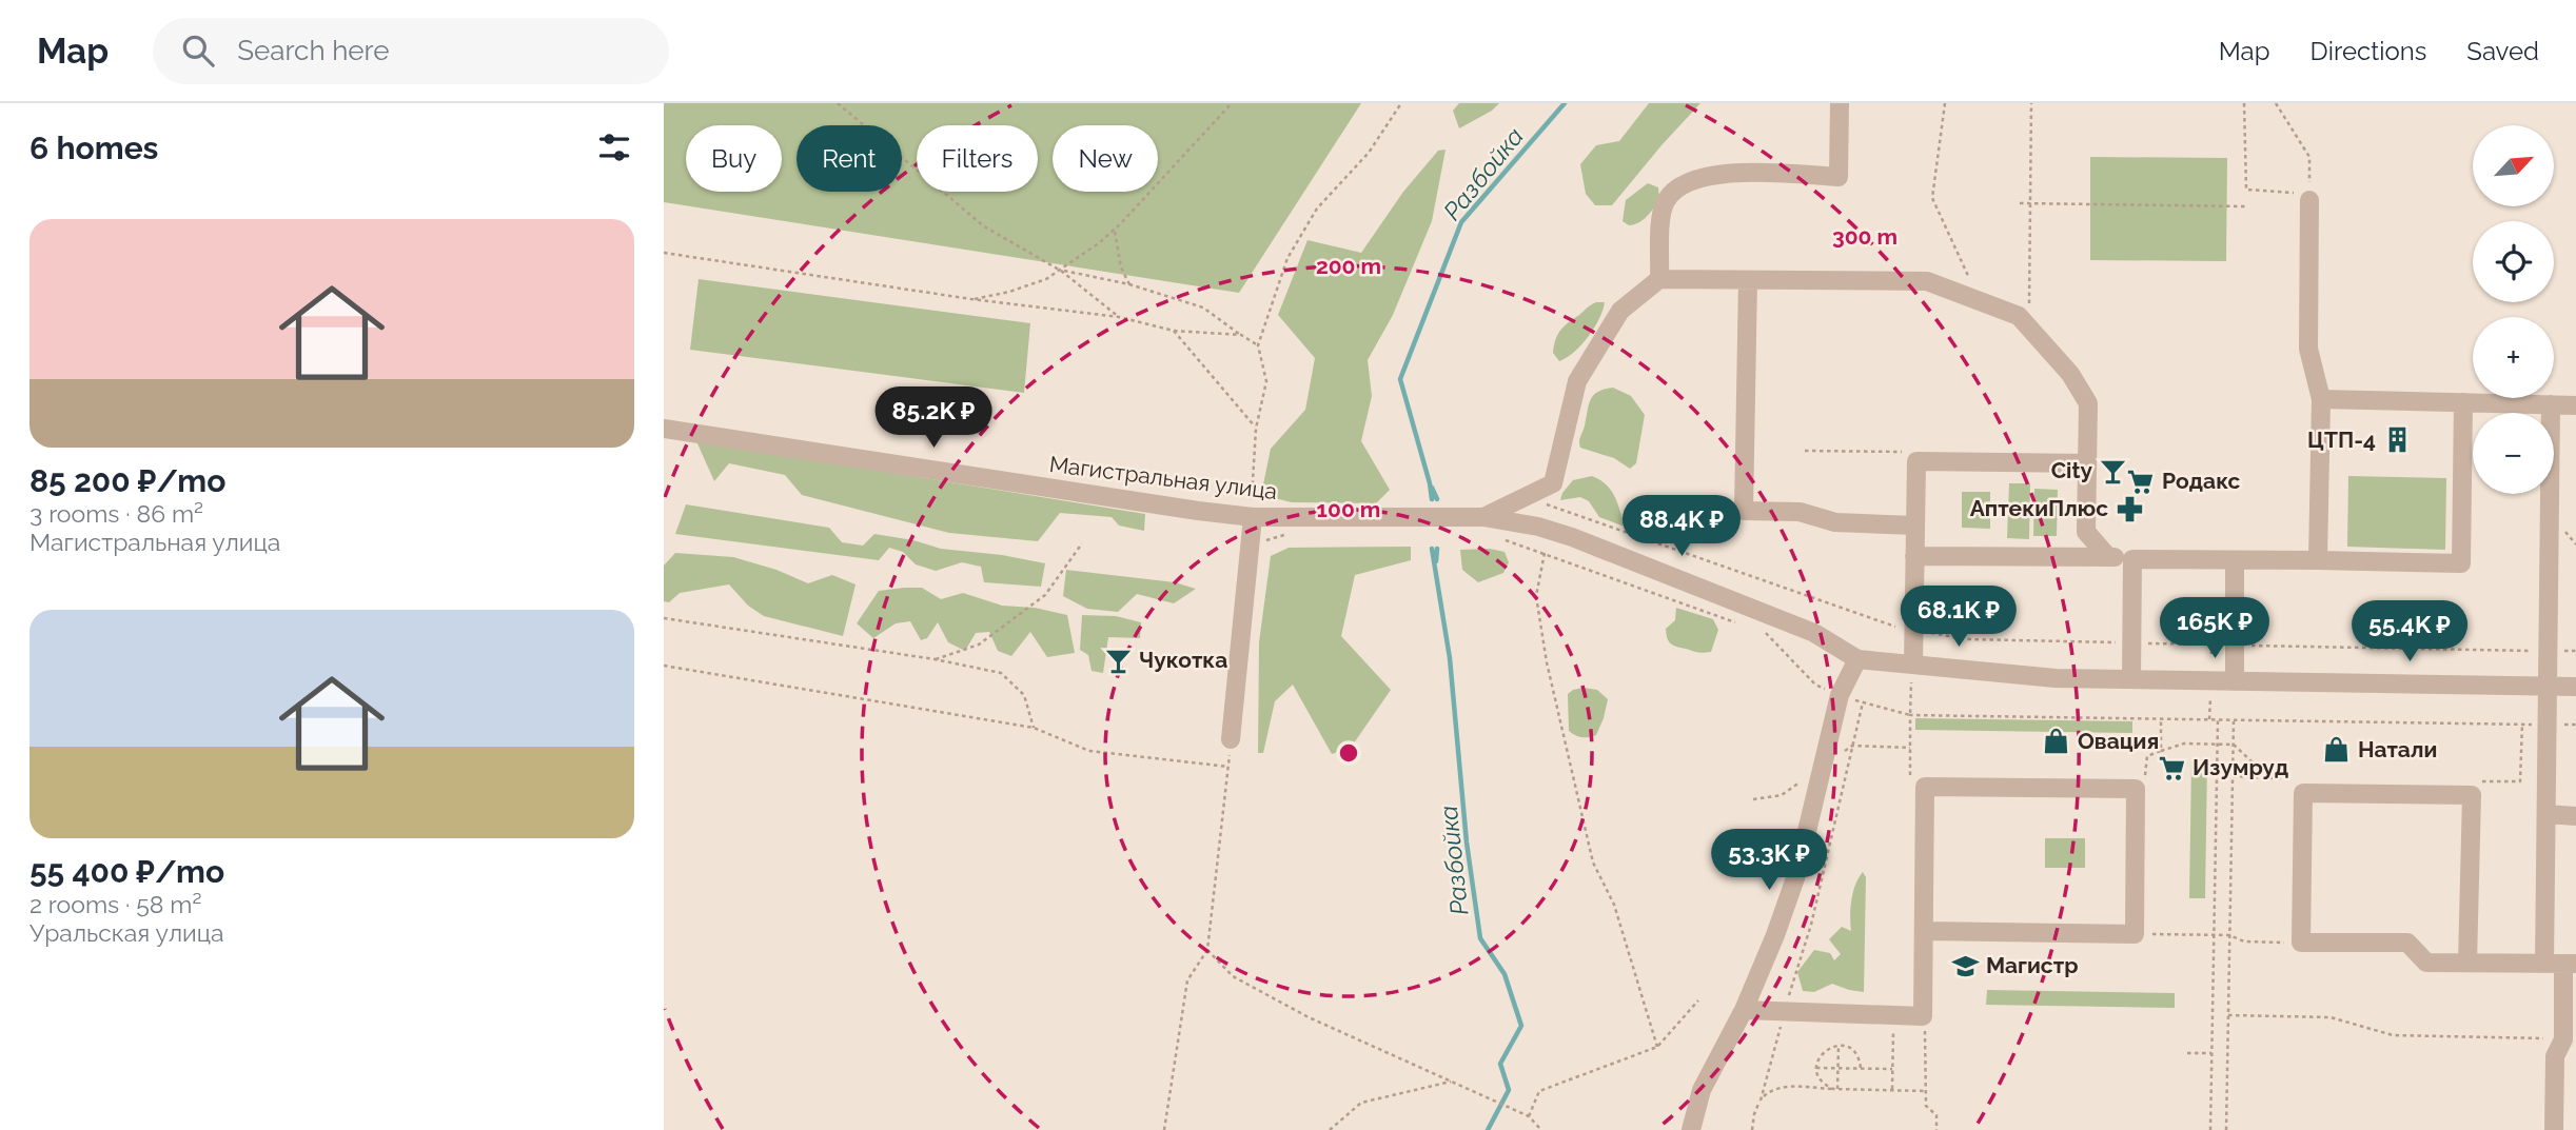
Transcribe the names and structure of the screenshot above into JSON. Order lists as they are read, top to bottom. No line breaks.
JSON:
{"streets":{"street":["Магистральная улица"]},"water":["Разбойка"],"places":{"building":["ЦТП-4"],"bar":["City","Чукотка"],"supermarket":["Родакс","Изумруд"],"pharmacy":["АптекиПлюс"],"shop":["Овация","Натали"],"school or university":["Магистр"]},"north":"top right","page":{"header":"Map","search":"Search here","nav":["Map","Directions","Saved"],"heading":"6 homes","map_buttons":["+","−"],"chip":["Buy","Rent","Filters","New"],"list":[{"name":"85 200 ₽/mo","note":"3 rooms · 86 m² · Магистральная улица"},{"name":"55 400 ₽/mo","note":"2 rooms · 58 m² · Уральская улица"}],"price":["85.2K ₽","88.4K ₽","68.1K ₽","165K ₽","55.4K ₽","53.3K ₽"]},"rings":["300 m","200 m","100 m"]}
